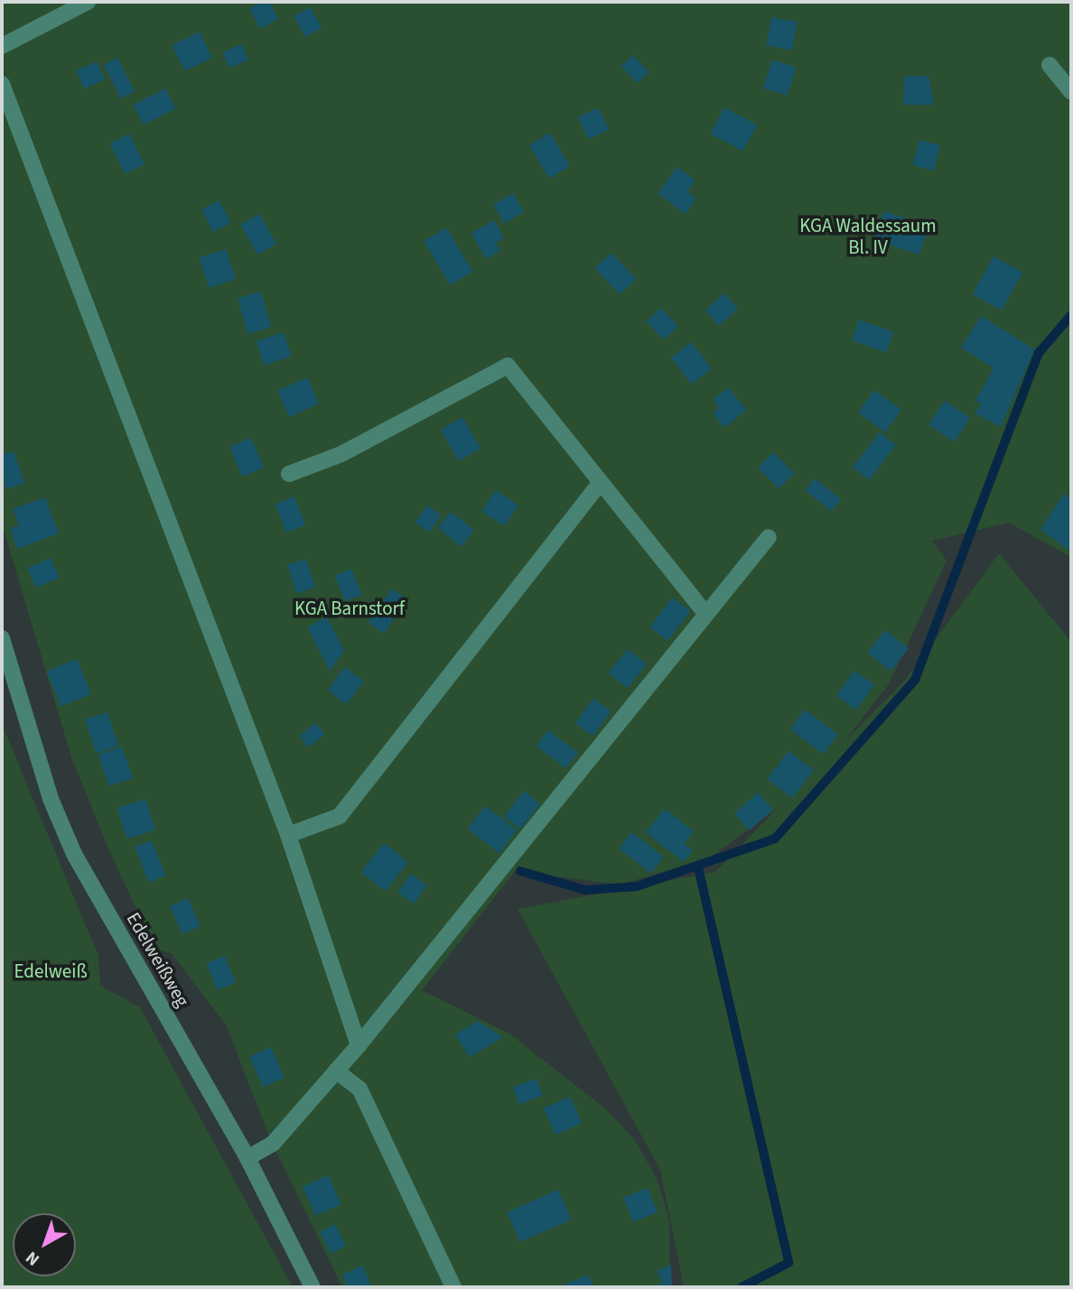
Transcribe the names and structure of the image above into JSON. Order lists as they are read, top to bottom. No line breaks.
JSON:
{"streets":{"street":["Edelweißweg"]},"parks":["KGA Waldessaum Bl. IV","KGA Barnstorf","Edelweiß"],"north":"bottom left"}
